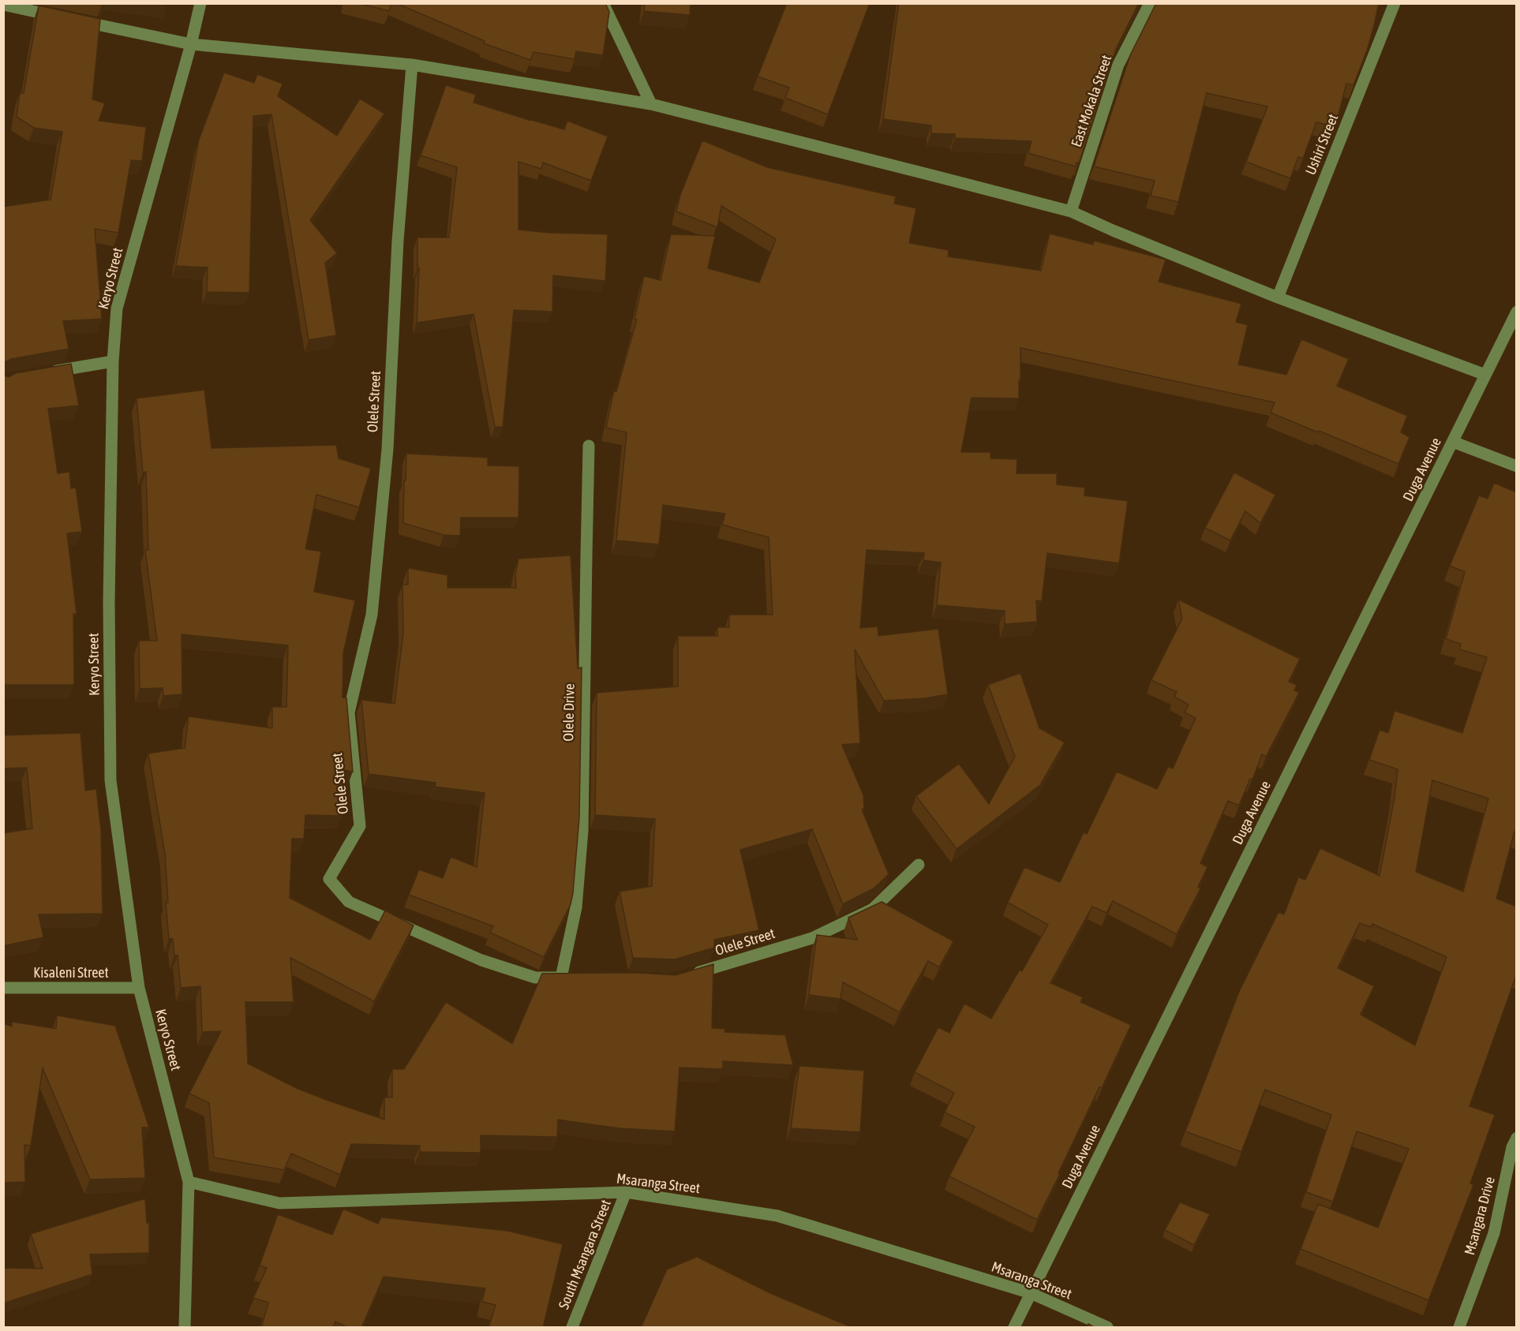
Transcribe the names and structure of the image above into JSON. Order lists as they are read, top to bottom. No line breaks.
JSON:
{"streets":{"street":["East Mokala Street","Ushiri Street","Keryo Street","Olele Street","Duga Avenue","Olele Drive","Kisaleni Street","Msaranga Street","Msangara Drive","South Msangara Street"]},"crossings":[["Keryo Street","Kisaleni Street"],["Keryo Street","Msaranga Street"],["Olele Street","Olele Drive"],["Duga Avenue","Msaranga Street"],["Msaranga Street","South Msangara Street"]]}
